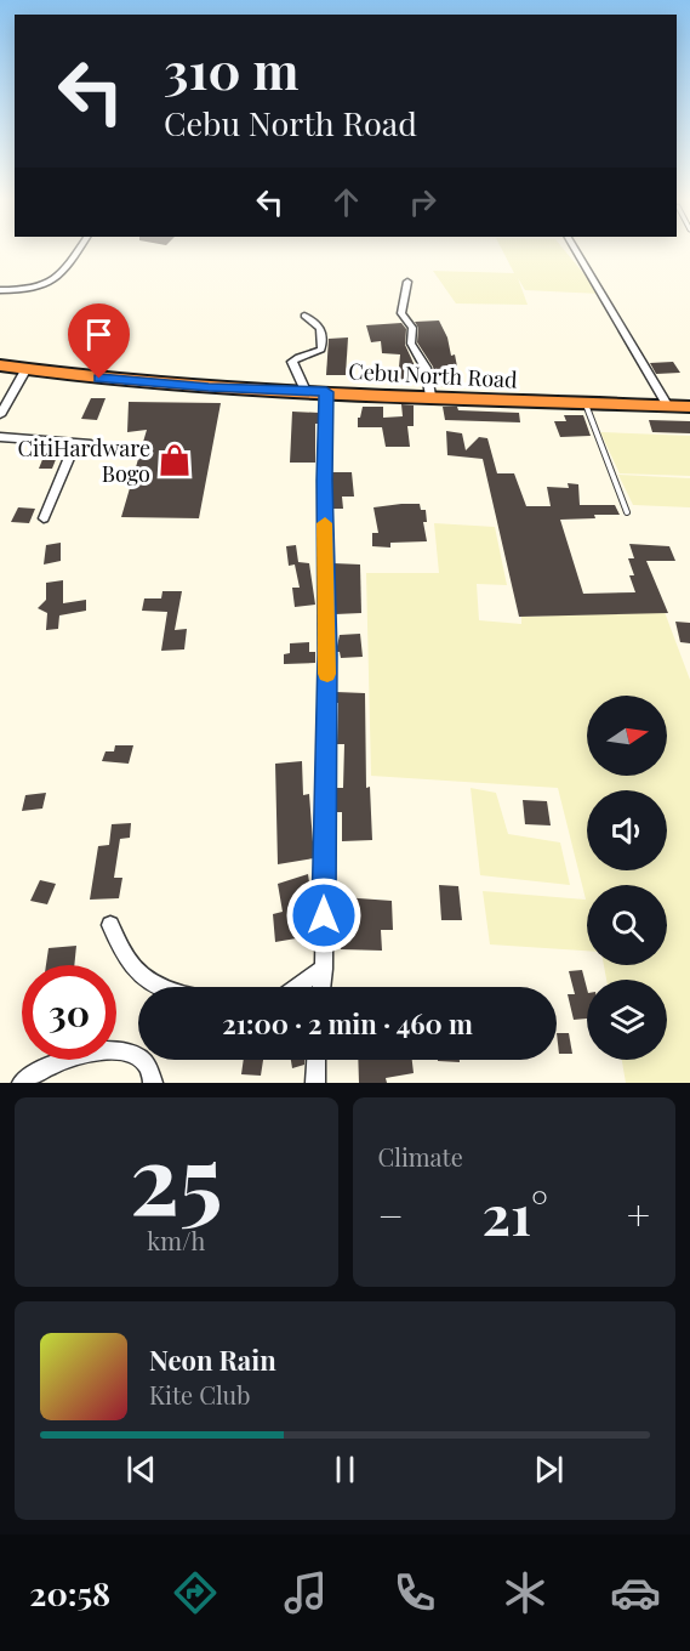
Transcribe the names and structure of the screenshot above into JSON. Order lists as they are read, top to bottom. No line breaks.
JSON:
{"streets":{"highway":["Cebu North Road"]},"places":{"shop":["CitiHardware Bogo"]},"north":"right","page":{"turn":["310 m","Cebu North Road"],"limit":"30","trip":"21:00 · 2 min · 460 m","tile":[["25","km/h"],"Climate"],"heat":["−","21°","+"],"song":["Neon Rain","Kite Club"],"tabs":"20:58"}}
